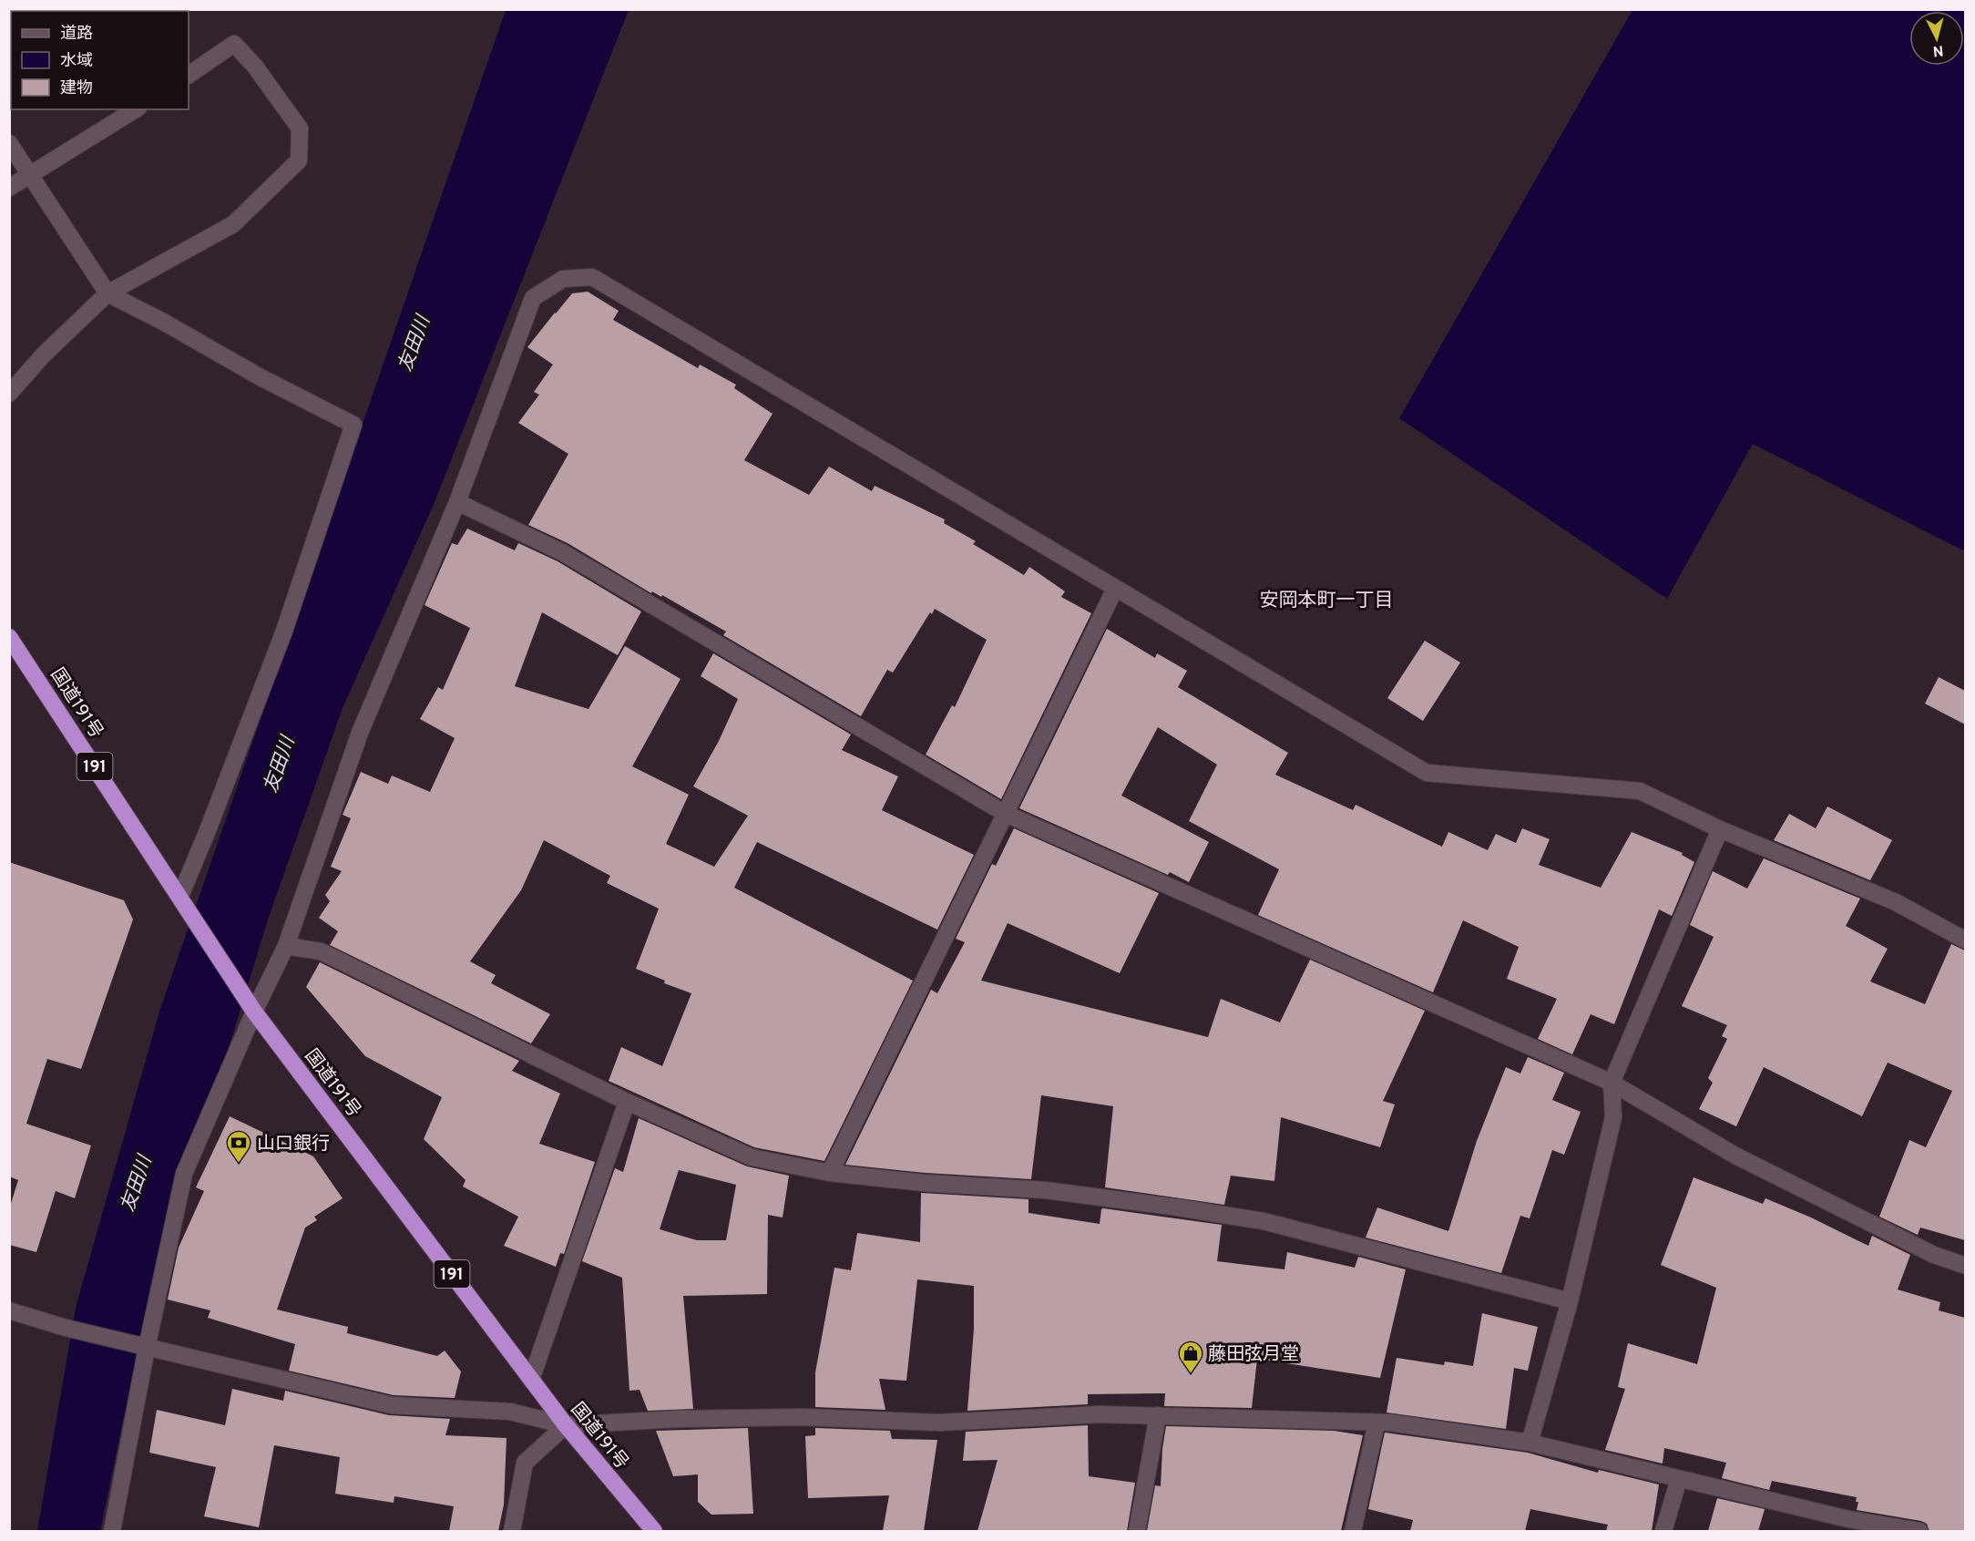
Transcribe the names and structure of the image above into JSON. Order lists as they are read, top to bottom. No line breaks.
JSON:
{"streets":{"highway":["国道191号","191"]},"districts":["安岡本町一丁目"],"water":["友田川"],"places":{"bank":["山口銀行"],"shop":["藤田弦月堂"]},"legend":["道路","水域","建物"],"north":"bottom"}
